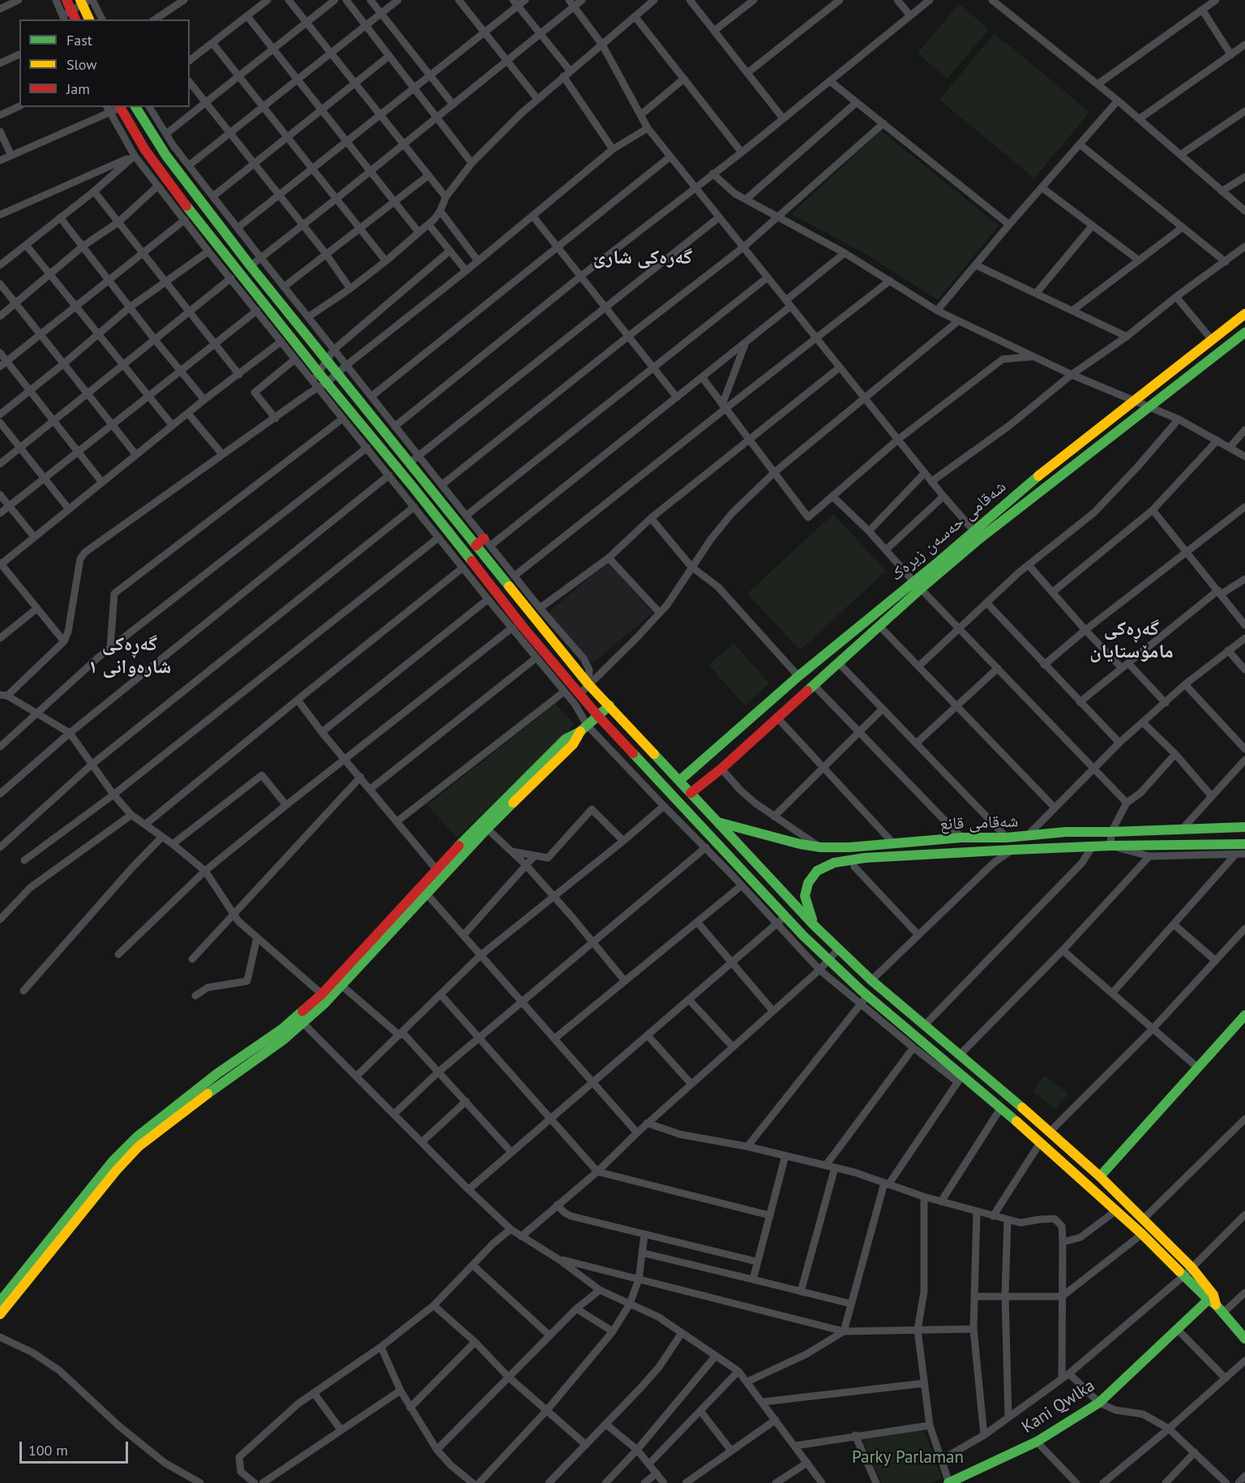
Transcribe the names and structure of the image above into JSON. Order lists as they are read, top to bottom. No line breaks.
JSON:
{"streets":{"main road":["شەقامی حەسەن زیرەک","شەقامی قانع","Kani Qwlka"]},"districts":["گەرەکی شارێ","گەڕەکی مامۆستایان","گەڕەکی شارەوانی ١"],"parks":["Parky Parlaman"],"legend":["Fast","Slow","Jam"],"scale_bar":"100 m"}
